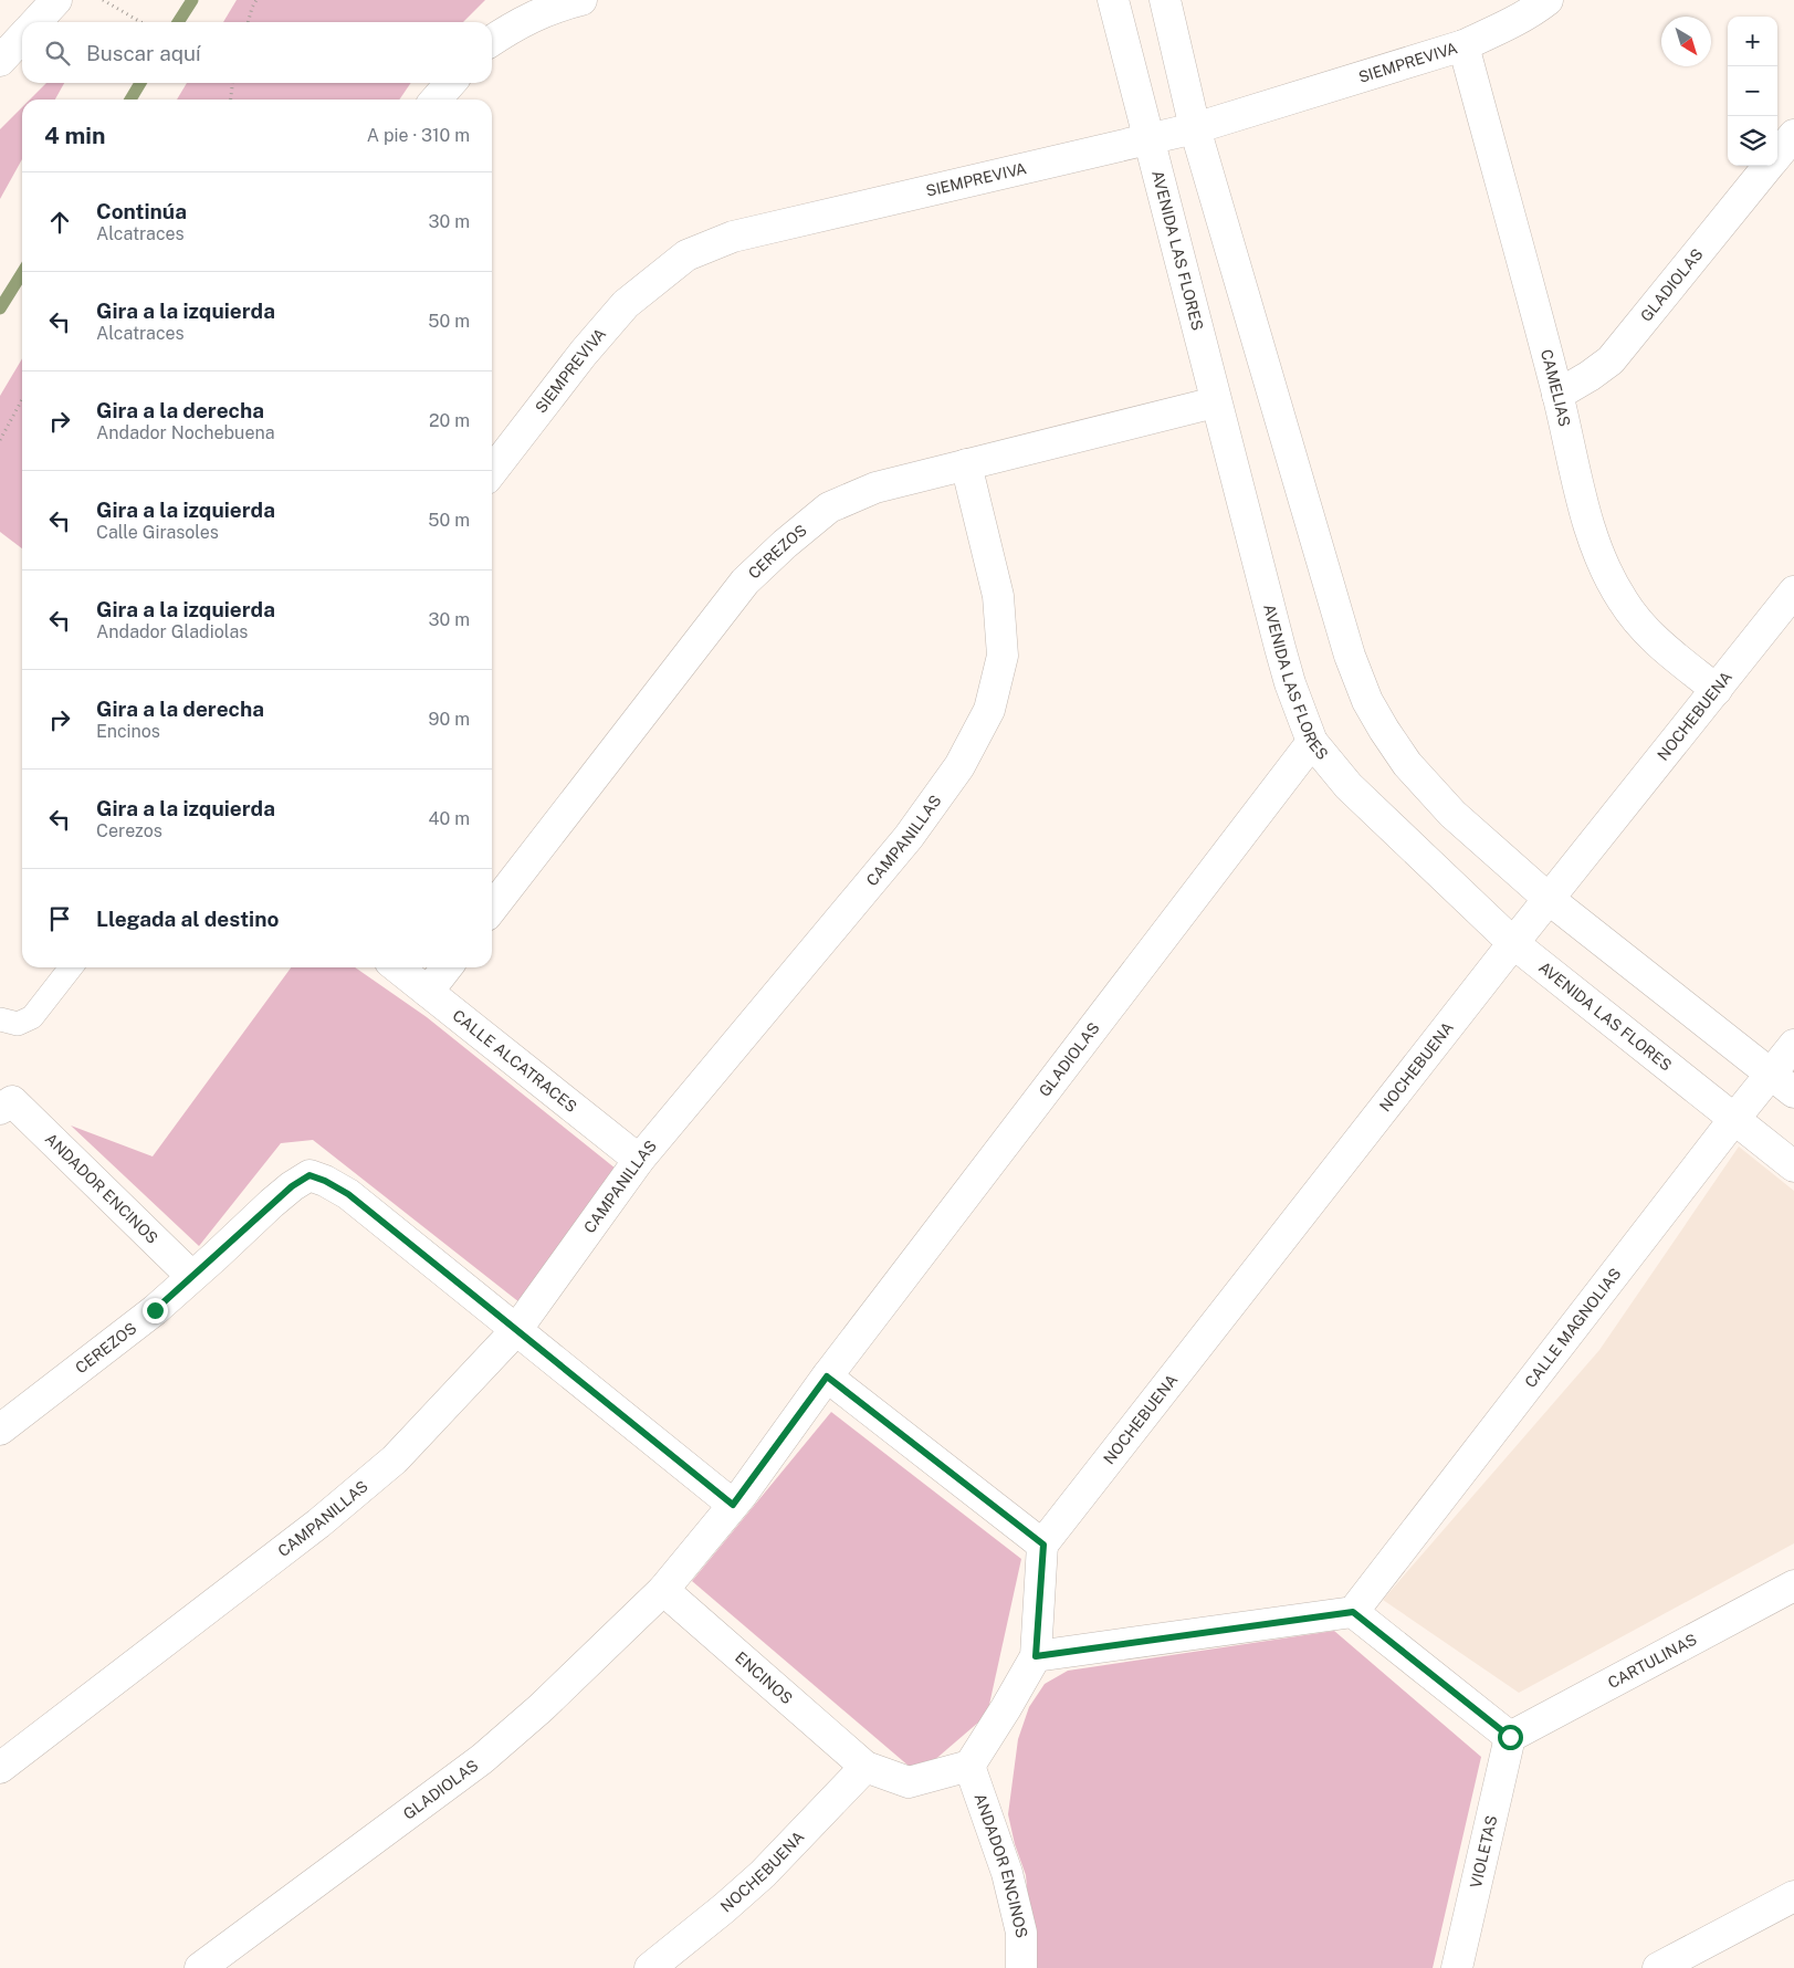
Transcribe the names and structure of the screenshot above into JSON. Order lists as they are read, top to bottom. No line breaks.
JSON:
{"streets":{"street":["SIEMPREVIVA","AVENIDA LAS FLORES","GLADIOLAS","CAMELIAS","CEREZOS","NOCHEBUENA","CAMPANILLAS","CALLE ALCATRACES","ANDADOR ENCINOS","CALLE MAGNOLIAS","CARTULINAS","ENCINOS","VIOLETAS"]},"crossings":[["SIEMPREVIVA","AVENIDA LAS FLORES"],["SIEMPREVIVA","CAMELIAS"],["AVENIDA LAS FLORES","GLADIOLAS"],["AVENIDA LAS FLORES","CEREZOS"],["AVENIDA LAS FLORES","NOCHEBUENA"],["AVENIDA LAS FLORES","CALLE MAGNOLIAS"],["GLADIOLAS","CAMELIAS"],["GLADIOLAS","ENCINOS"],["CAMELIAS","NOCHEBUENA"],["CEREZOS","CAMPANILLAS"],["CEREZOS","ANDADOR ENCINOS"],["NOCHEBUENA","ENCINOS"],["CAMPANILLAS","CALLE ALCATRACES"],["CARTULINAS","VIOLETAS"]],"north":"bottom right","page":{"map_buttons":["+","−"],"search":"Buscar aquí","heading":["4 min","A pie · 310 m"],"list":[["Continúa","Alcatraces","30 m"],["Gira a la izquierda","Alcatraces","50 m"],["Gira a la derecha","Andador Nochebuena","20 m"],["Gira a la izquierda","Calle Girasoles","50 m"],["Gira a la izquierda","Andador Gladiolas","30 m"],["Gira a la derecha","Encinos","90 m"],["Gira a la izquierda","Cerezos","40 m"],"Llegada al destino"]}}
